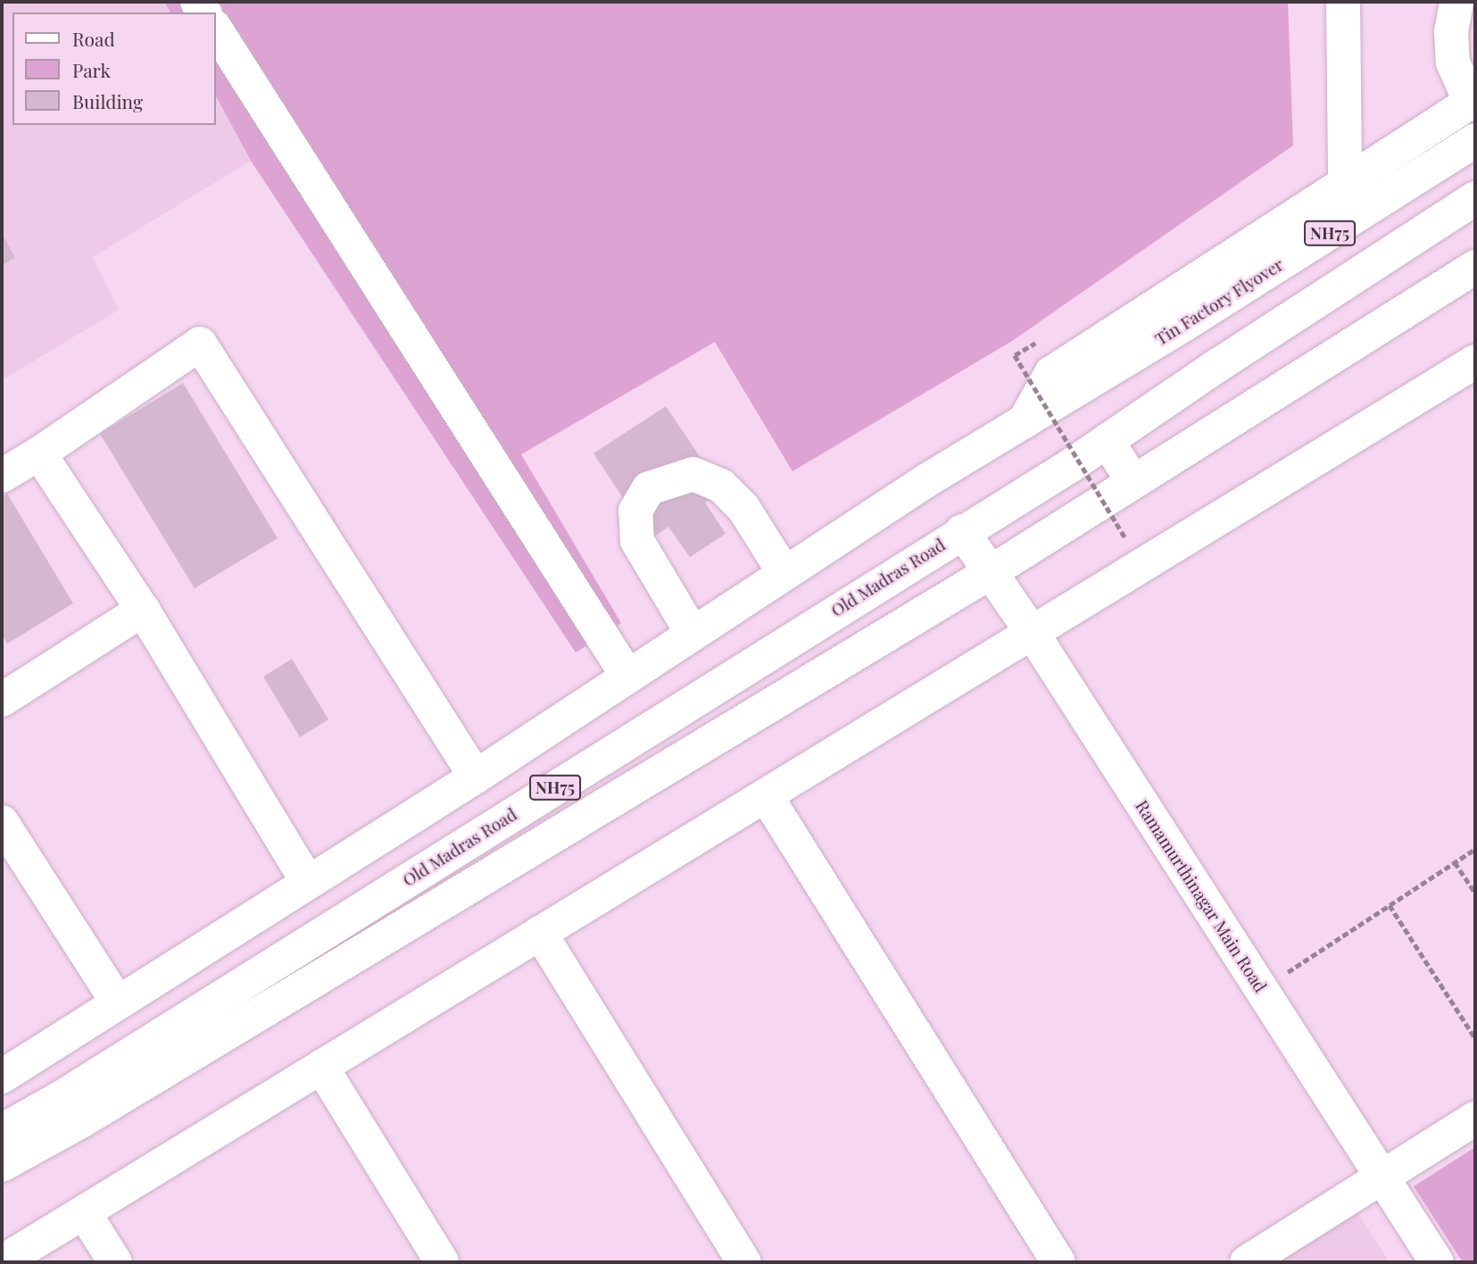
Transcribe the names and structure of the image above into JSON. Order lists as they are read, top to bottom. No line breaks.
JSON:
{"streets":{"main road":["NH75","Tin Factory Flyover","Old Madras Road","Ramamurthinagar Main Road"]},"crossings":[["NH75","Tin Factory Flyover"],["NH75","Old Madras Road"],["Old Madras Road","Ramamurthinagar Main Road"]],"legend":["Road","Park","Building"]}
